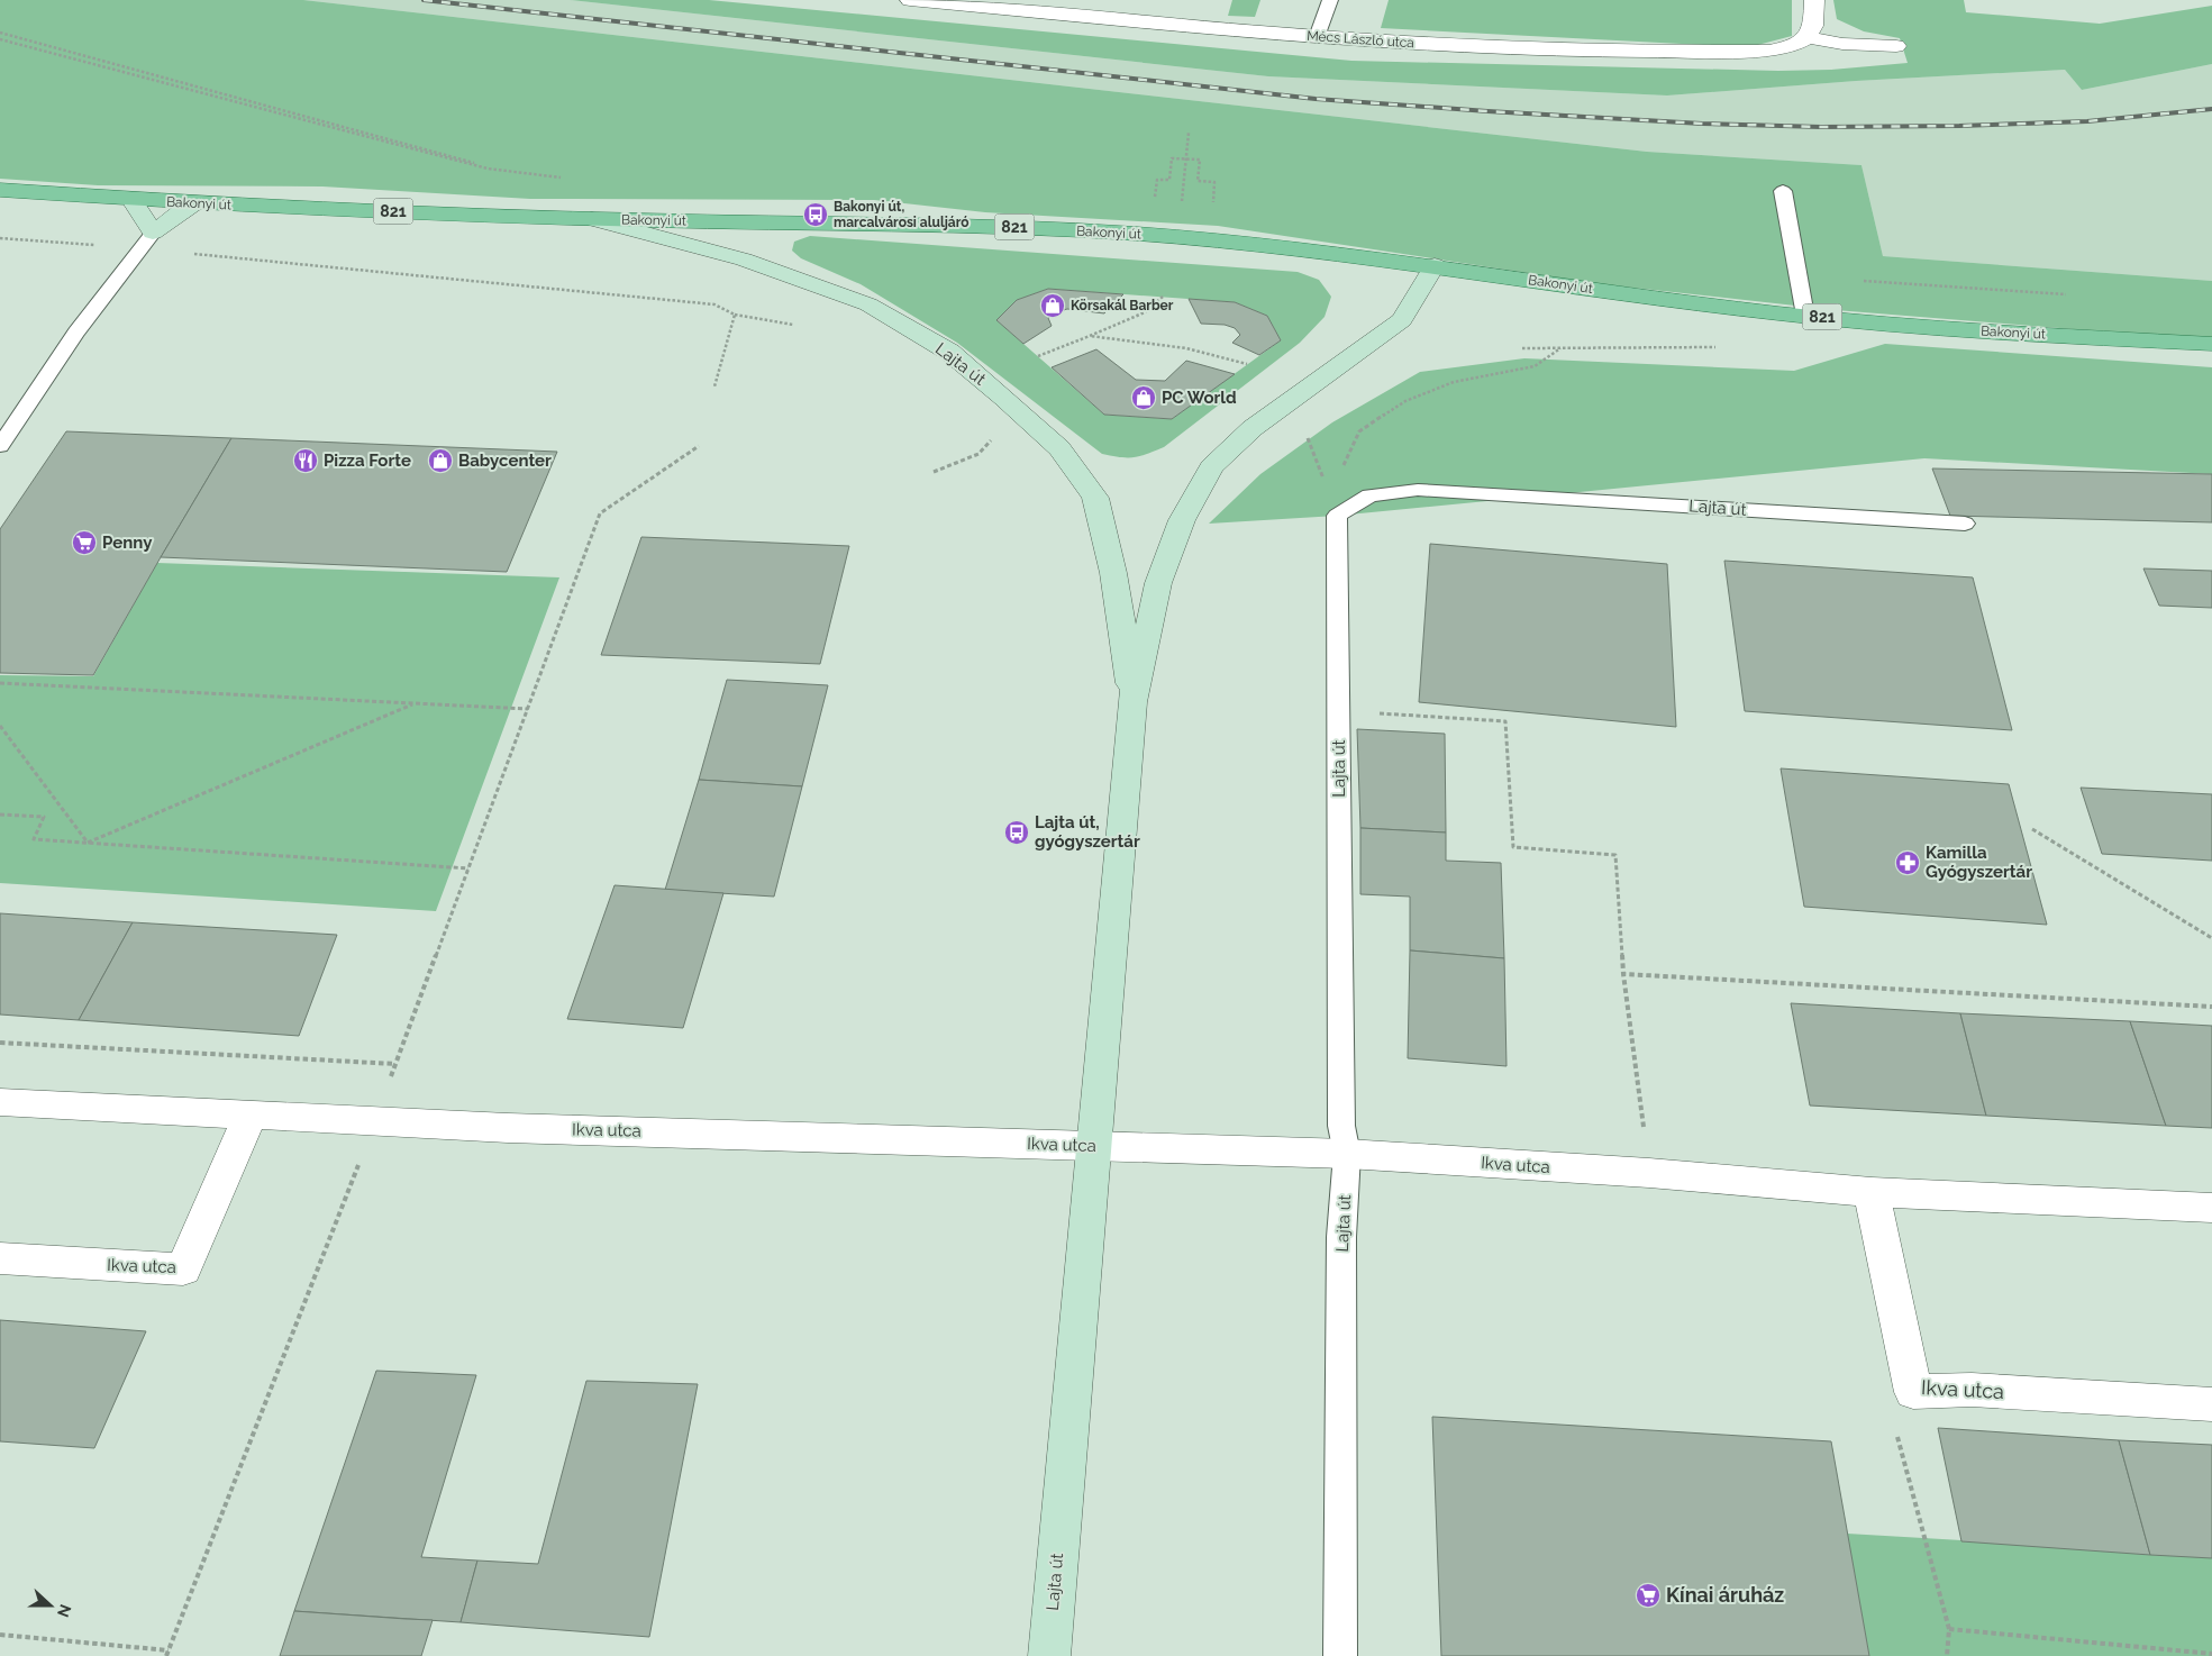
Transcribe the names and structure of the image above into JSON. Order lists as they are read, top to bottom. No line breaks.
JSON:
{"streets":{"main road":["Bakonyi út","821"],"street":["Mécs László utca","Lajta út","Ikva utca"]},"crossings":[["Bakonyi út","Lajta út"],["Lajta út","Ikva utca"]],"places":{"bus stop":["Bakonyi út, marcalvárosi aluljáró","Lajta út, gyógyszertár"],"shop":["Körsakál Barber","PC World","Babycenter"],"restaurant":["Pizza Forte"],"supermarket":["Penny","Kínai áruház"],"pharmacy":["Kamilla Gyógyszertár"]},"north":"right"}
